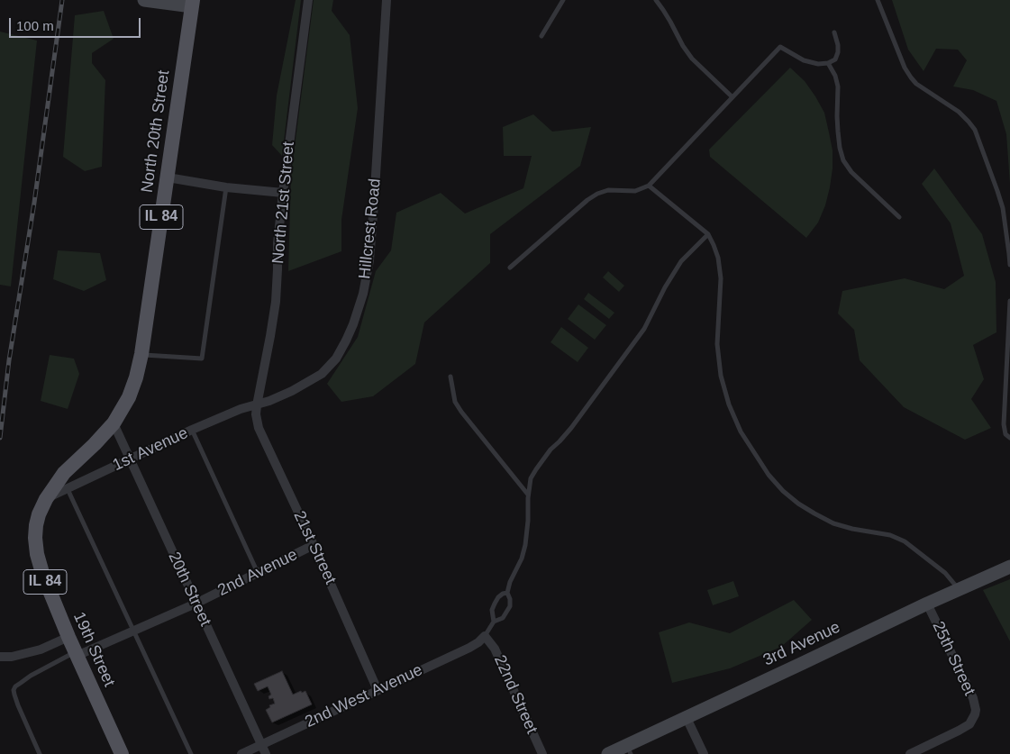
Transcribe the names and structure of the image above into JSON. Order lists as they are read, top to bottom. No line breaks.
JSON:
{"streets":{"main road":["North 20th Street","IL 84","19th Street"],"street":["North 21st Street","Hillcrest Road","1st Avenue","21st Street","2nd Avenue","20th Street","3rd Avenue","25th Street","22nd Street","2nd West Avenue"]},"crossings":[["North 20th Street","20th Street"],["North 20th Street","19th Street"],["North 21st Street","Hillcrest Road"],["North 21st Street","1st Avenue"],["North 21st Street","21st Street"],["Hillcrest Road","1st Avenue"],["Hillcrest Road","21st Street"],["1st Avenue","21st Street"],["1st Avenue","20th Street"],["1st Avenue","19th Street"],["21st Street","2nd Avenue"],["21st Street","2nd West Avenue"],["2nd Avenue","20th Street"],["2nd Avenue","19th Street"],["20th Street","19th Street"],["20th Street","2nd West Avenue"],["3rd Avenue","25th Street"],["22nd Street","2nd West Avenue"]],"scale_bar":"100 m"}
